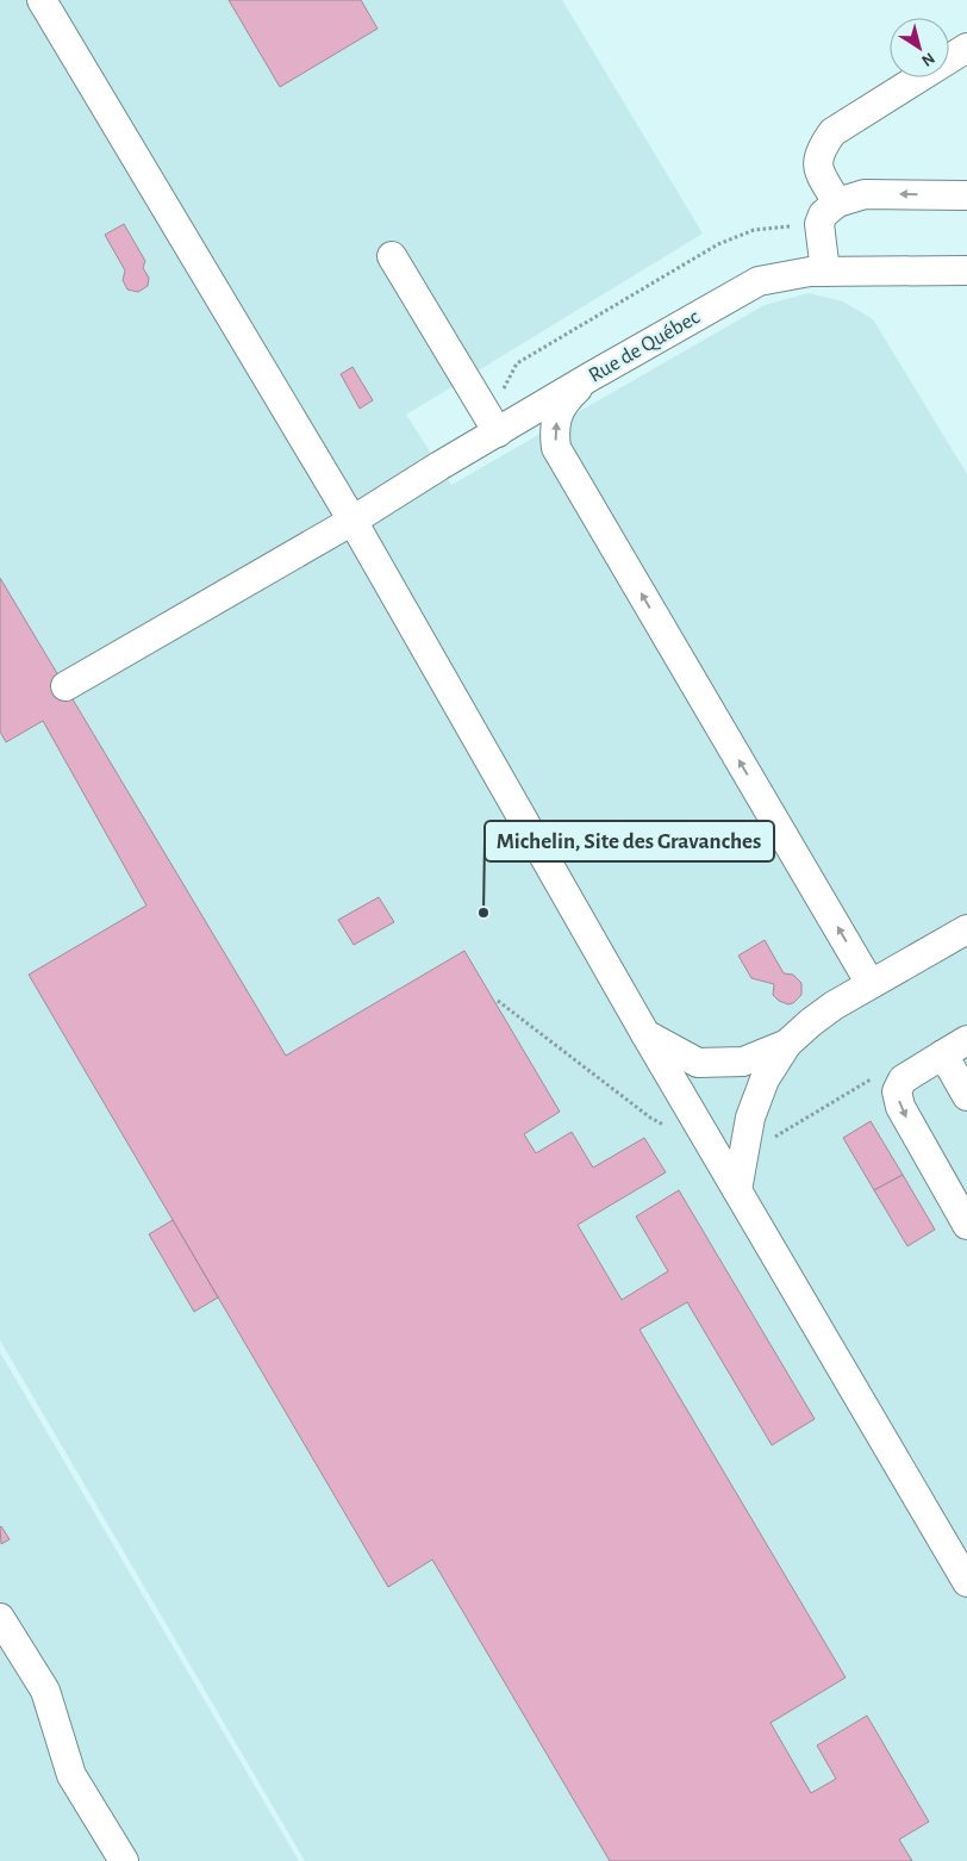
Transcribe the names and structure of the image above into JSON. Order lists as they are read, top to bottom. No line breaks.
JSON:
{"streets":{"street":["Rue de Québec"]},"places":["Michelin, Site des Gravanches"],"north":"bottom right"}
